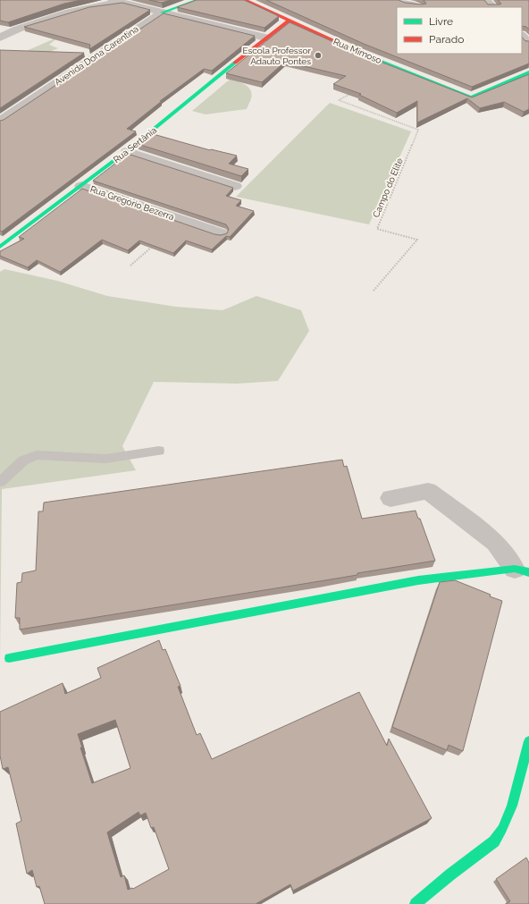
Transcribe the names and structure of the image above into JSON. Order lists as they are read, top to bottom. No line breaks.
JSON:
{"streets":{"street":["Rua Mimoso","Avenida Dona Carentina","Rua Sertânia","Rua Gregório Bezerra"],"path":["Campo do Elite"]},"crossings":[["Rua Mimoso","Rua Sertânia"],["Rua Sertânia","Rua Gregório Bezerra"]],"places":["Escola Professor Adauto Pontes"],"legend":["Livre","Parado"]}
